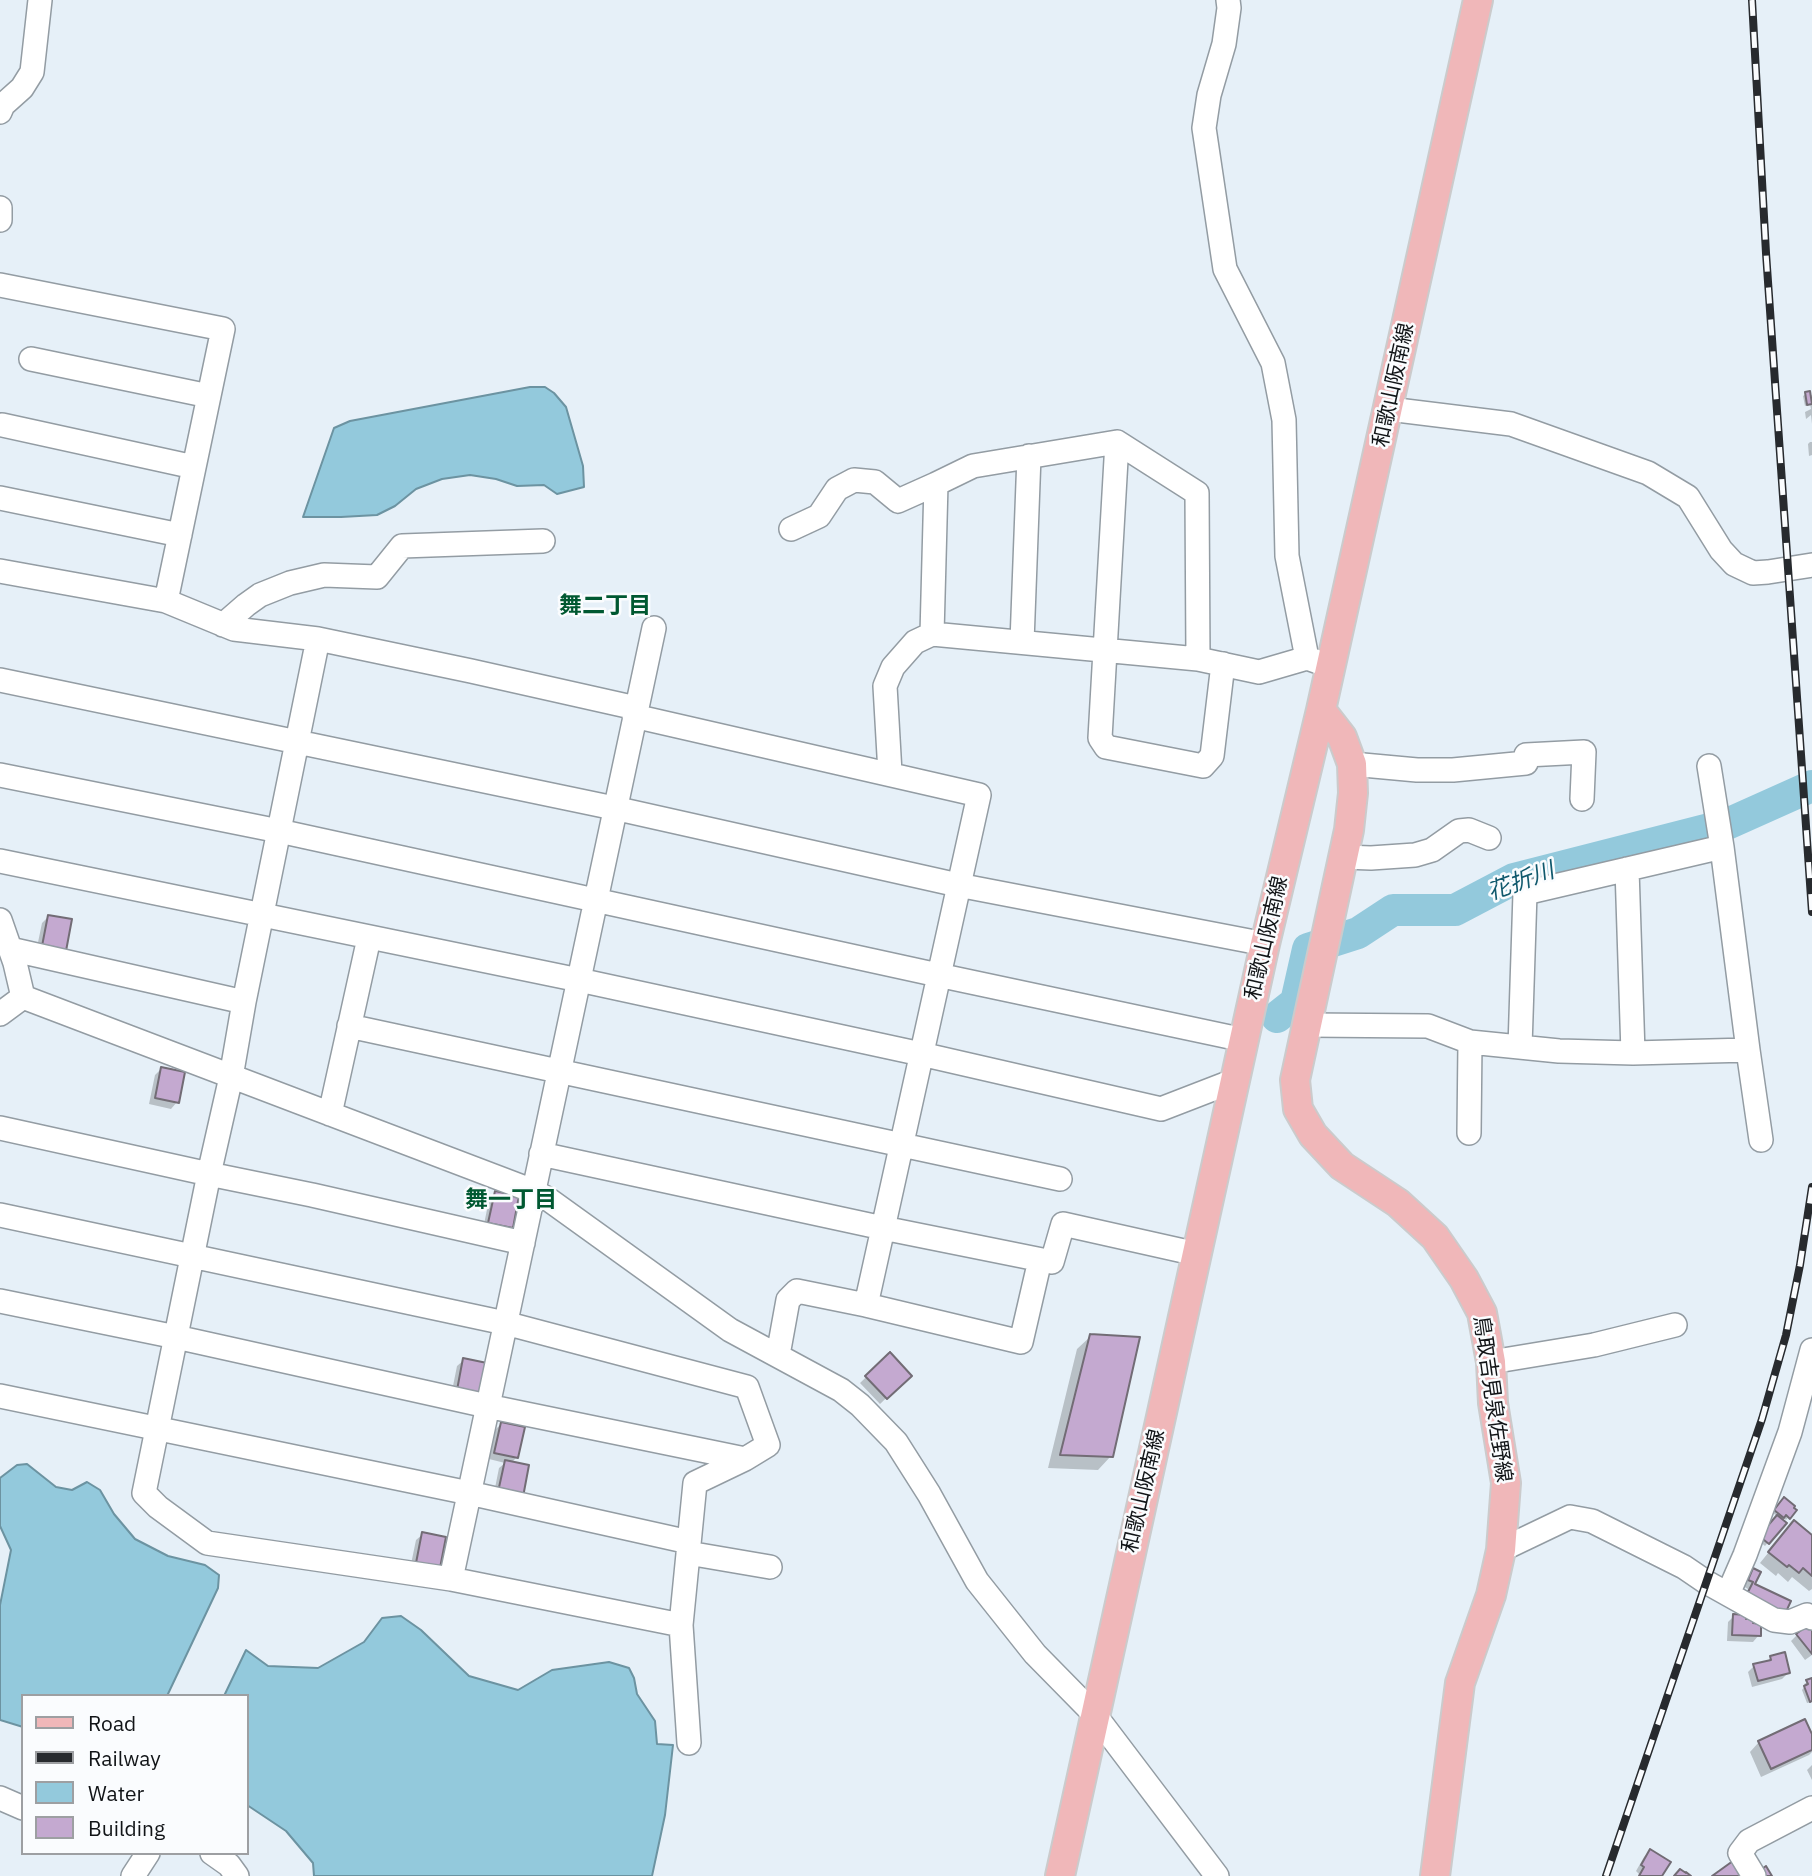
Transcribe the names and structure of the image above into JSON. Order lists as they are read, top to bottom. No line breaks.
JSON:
{"streets":{"main road":["和歌山阪南線","鳥取吉見泉佐野線"]},"crossings":[["和歌山阪南線","鳥取吉見泉佐野線"]],"districts":["舞二丁目","舞一丁目"],"water":["花折川"],"legend":["Road","Railway","Water","Building"]}
